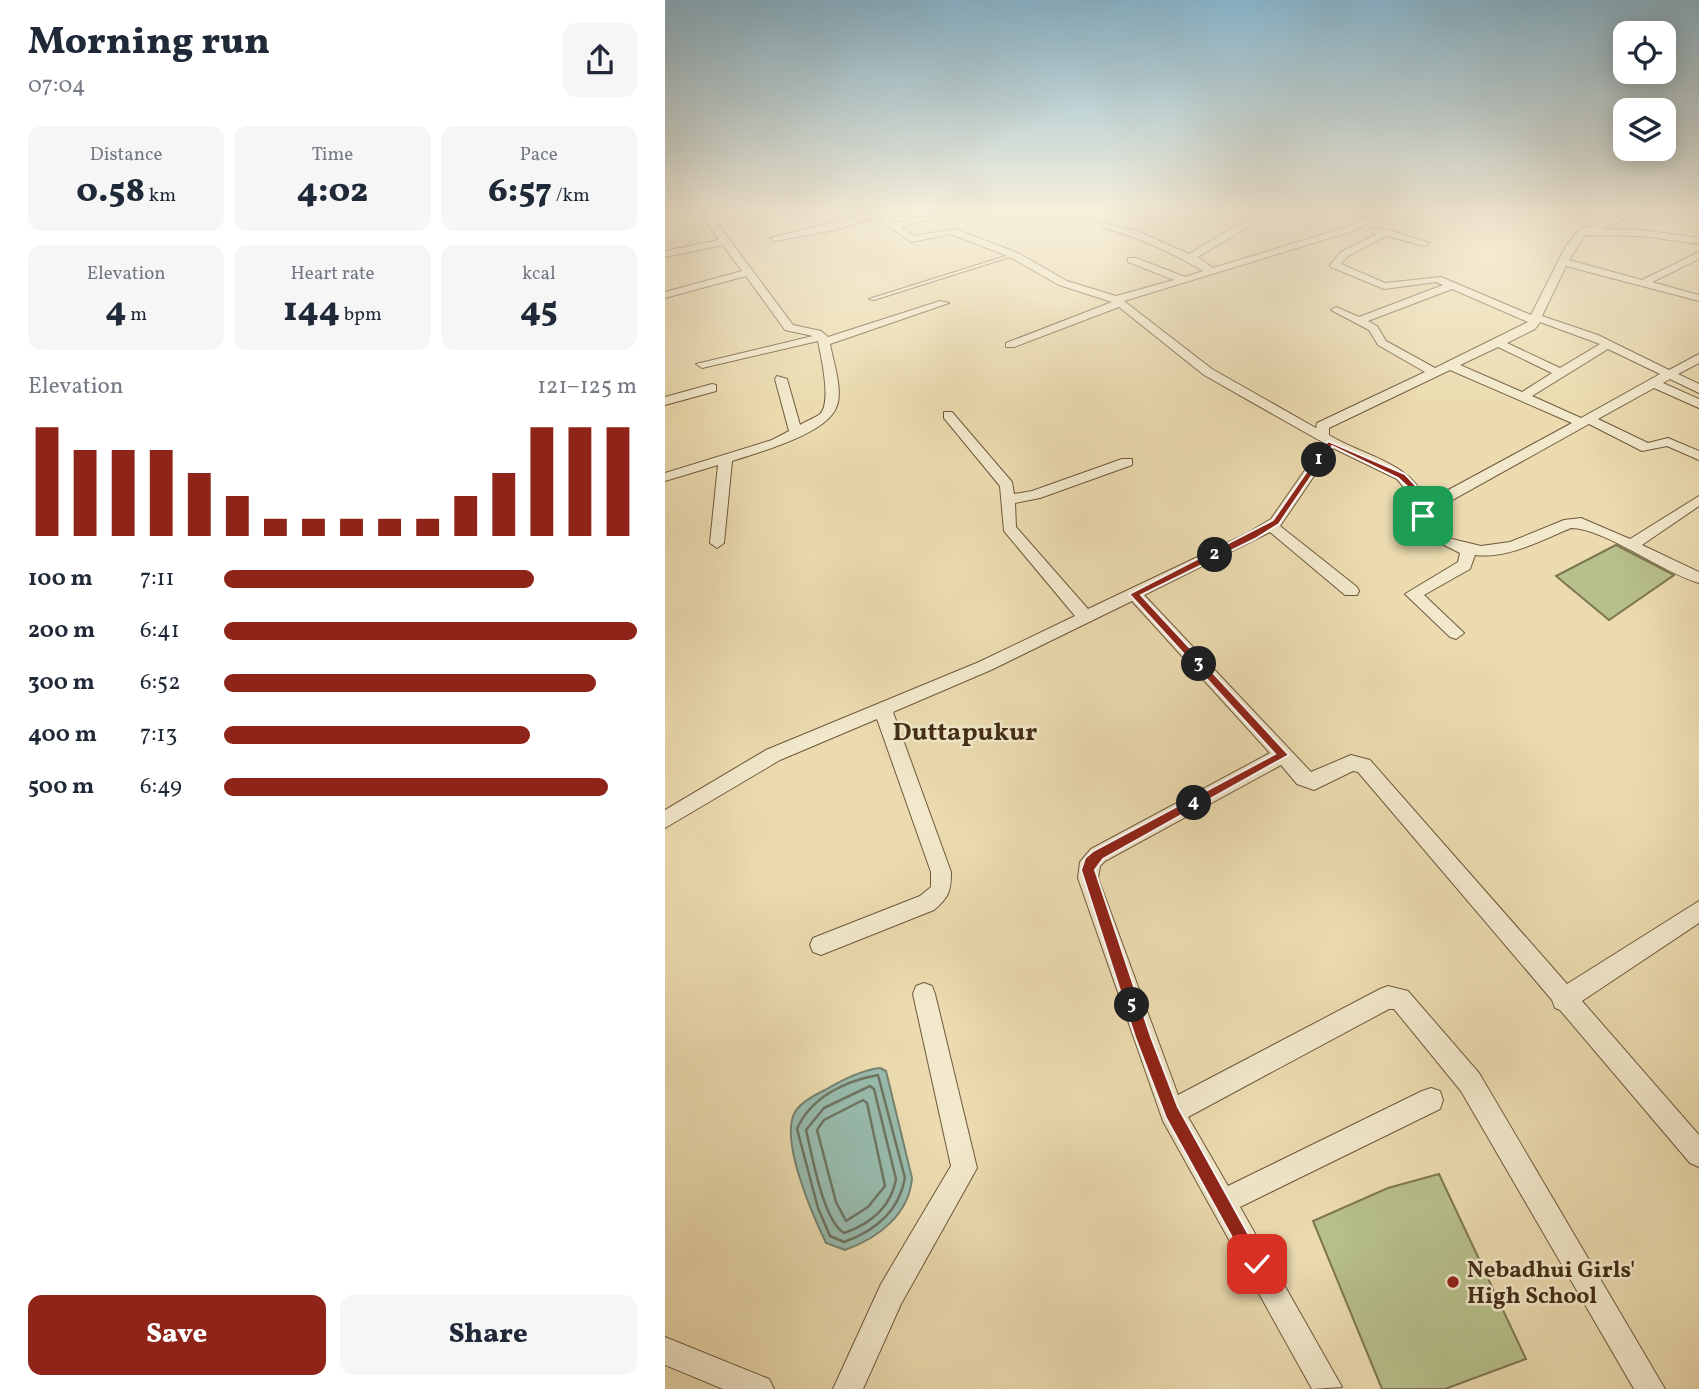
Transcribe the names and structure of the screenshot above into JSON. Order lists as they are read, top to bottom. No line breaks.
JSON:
{"districts":["Duttapukur"],"places":["Nebadhui Girls' High School"],"page":{"heading":["Morning run","07:04"],"stats":[["Distance","0.58 km"],["Time","4:02"],["Pace","6:57 /km"],["Elevation","4 m"],["Heart rate","144 bpm"],["kcal","45"]],"chart":["Elevation","121–125 m"],"pins":["1","2","3","4","5"],"list":[{"name":"100 m","note":"7:11"},{"name":"200 m","note":"6:41"},{"name":"300 m","note":"6:52"},{"name":"400 m","note":"7:13"},{"name":"500 m","note":"6:49"}],"buttons":["Save","Share"]}}
